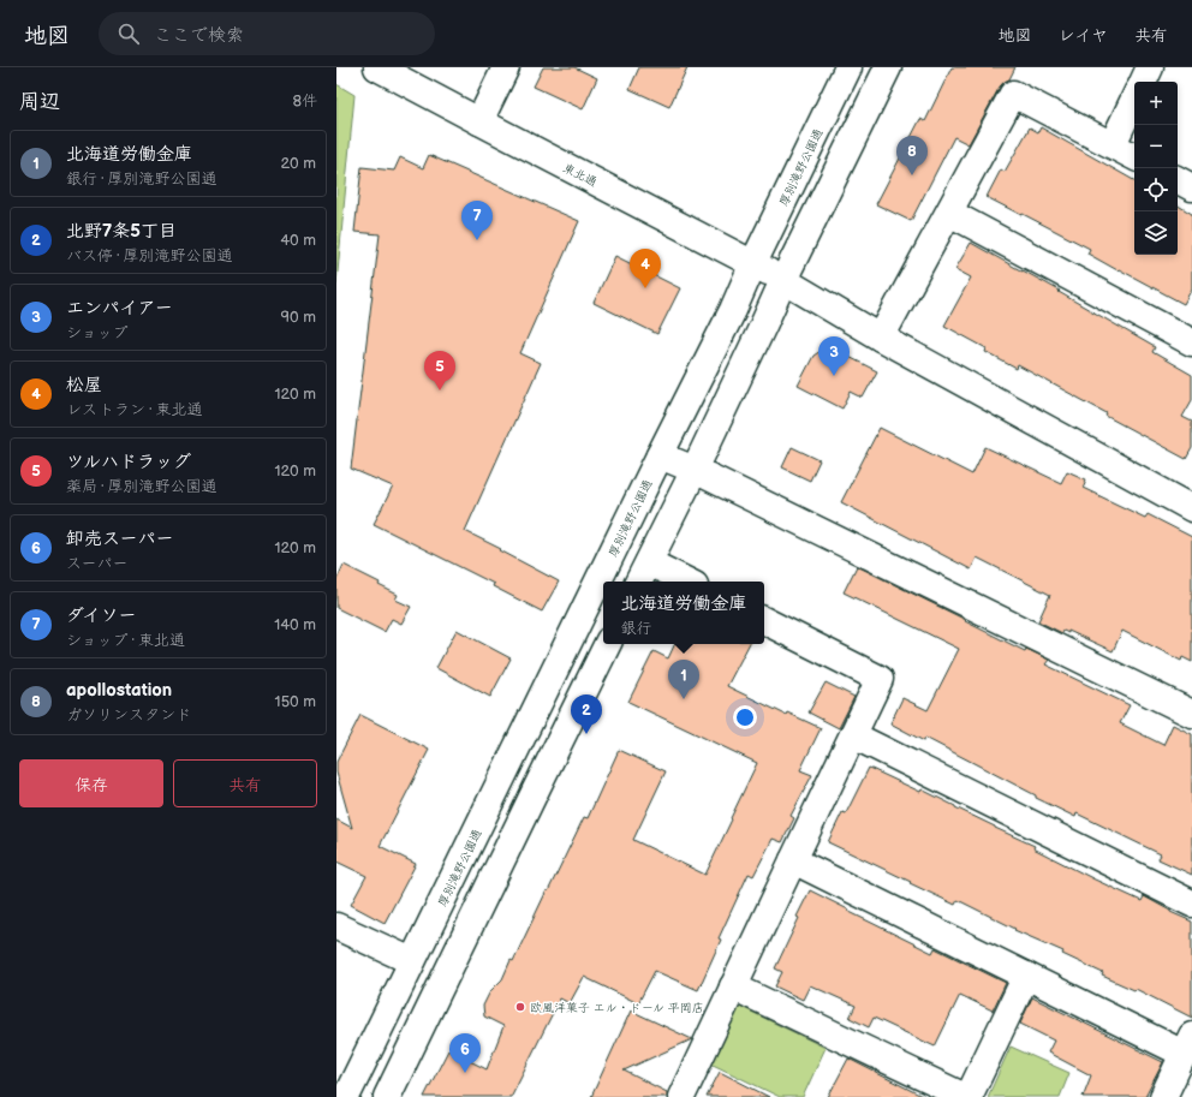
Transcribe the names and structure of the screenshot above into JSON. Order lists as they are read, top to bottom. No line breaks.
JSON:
{"streets":{"street":["厚別滝野公園通","東北通"]},"crossings":[["厚別滝野公園通","東北通"]],"places":["欧風洋菓子 エル・ドール 平岡店"],"page":{"header":"地図","search":"ここで検索","nav":["地図","レイヤ","共有"],"heading":["周辺","8件"],"map_buttons":["+","−"],"list":[{"mark":"1","name":"北海道労働金庫","note":"銀行 · 厚別滝野公園通","value":"20 m"},{"mark":"2","name":"北野7条5丁目","note":"バス停 · 厚別滝野公園通","value":"40 m"},{"mark":"3","name":"エンパイアー","note":"ショップ","value":"90 m"},{"mark":"4","name":"松屋","note":"レストラン · 東北通","value":"120 m"},{"mark":"5","name":"ツルハドラッグ","note":"薬局 · 厚別滝野公園通","value":"120 m"},{"mark":"6","name":"卸売スーパー","note":"スーパー","value":"120 m"},{"mark":"7","name":"ダイソー","note":"ショップ · 東北通","value":"140 m"},{"mark":"8","name":"apollostation","note":"ガソリンスタンド","value":"150 m"}],"pins":["8","7","4","3","5","1","2","6"],"popup":["北海道労働金庫","銀行"],"buttons":["保存","共有"]}}
